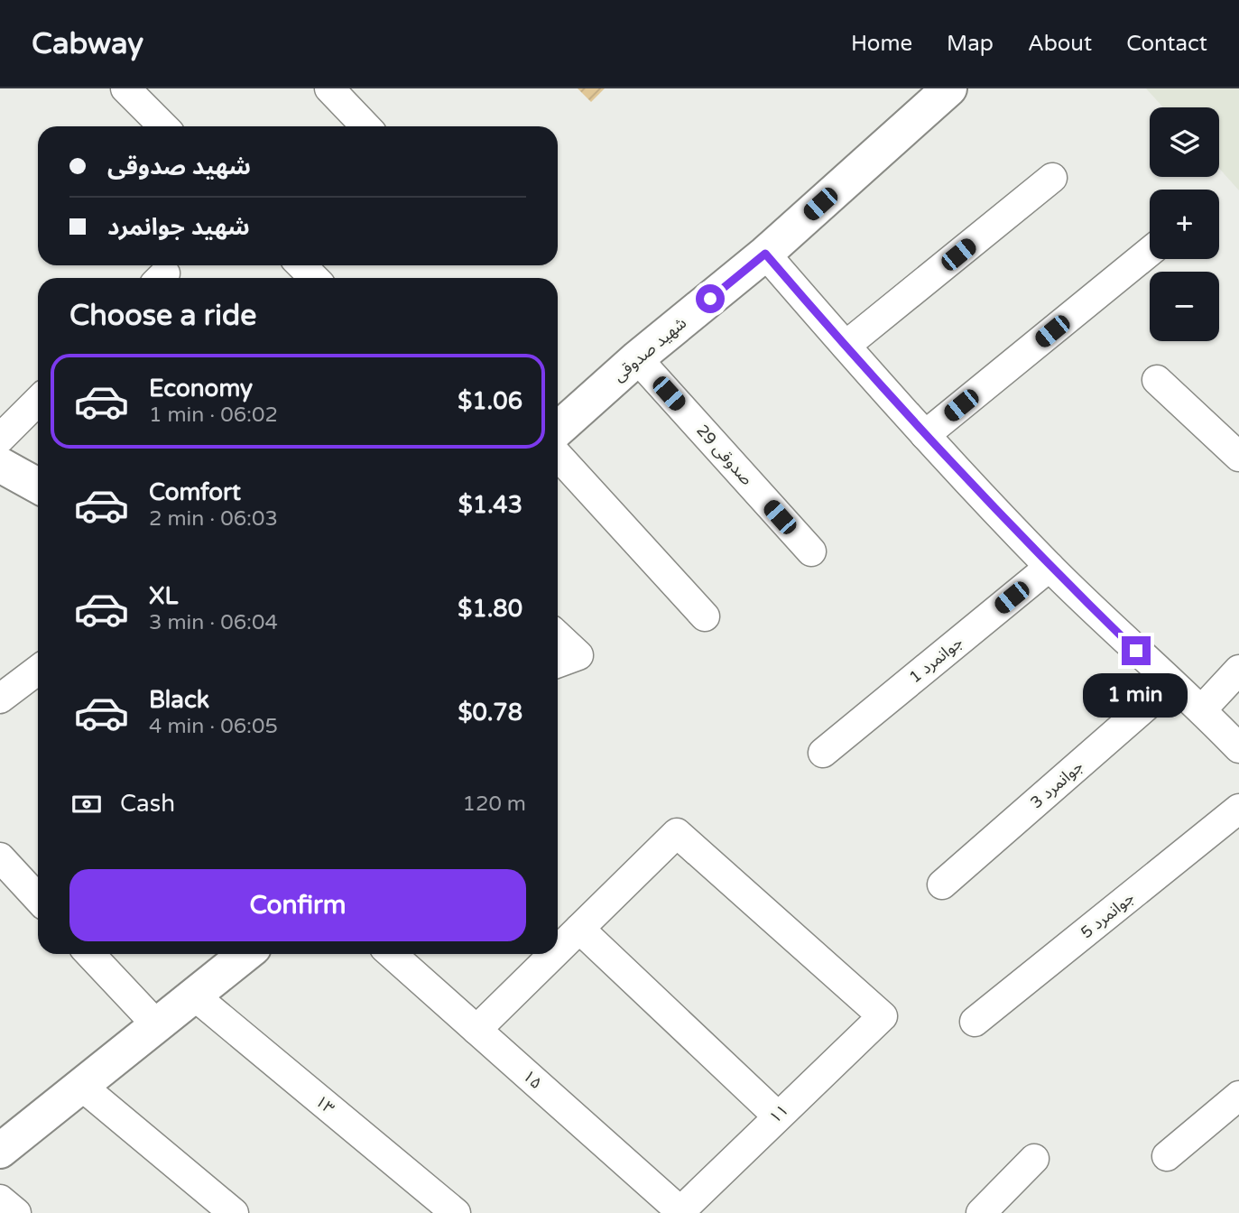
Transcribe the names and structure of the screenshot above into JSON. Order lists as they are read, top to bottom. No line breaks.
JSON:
{"streets":{"main road":["شهید صدوقی"],"street":["صدوقی 29","جوانمرد 1","جوانمرد 3","جوانمرد 5","۱۵","۱۳","۱۱"]},"crossings":[["شهید صدوقی","صدوقی 29"],["۱۵","۱۱"]],"page":{"header":"Cabway","nav":["Home","Map","About","Contact"],"map_buttons":["+","−"],"banner":["شهید صدوقی","شهید جوانمرد"],"heading":"Choose a ride","list":[{"name":"Economy","note":"1 min · 06:02","value":"$1.06"},{"name":"Comfort","note":"2 min · 06:03","value":"$1.43"},{"name":"XL","note":"3 min · 06:04","value":"$1.80"},{"name":"Black","note":"4 min · 06:05","value":"$0.78"}],"bubble":"1 min","pay":["Cash","120 m"],"buttons":"Confirm"}}
